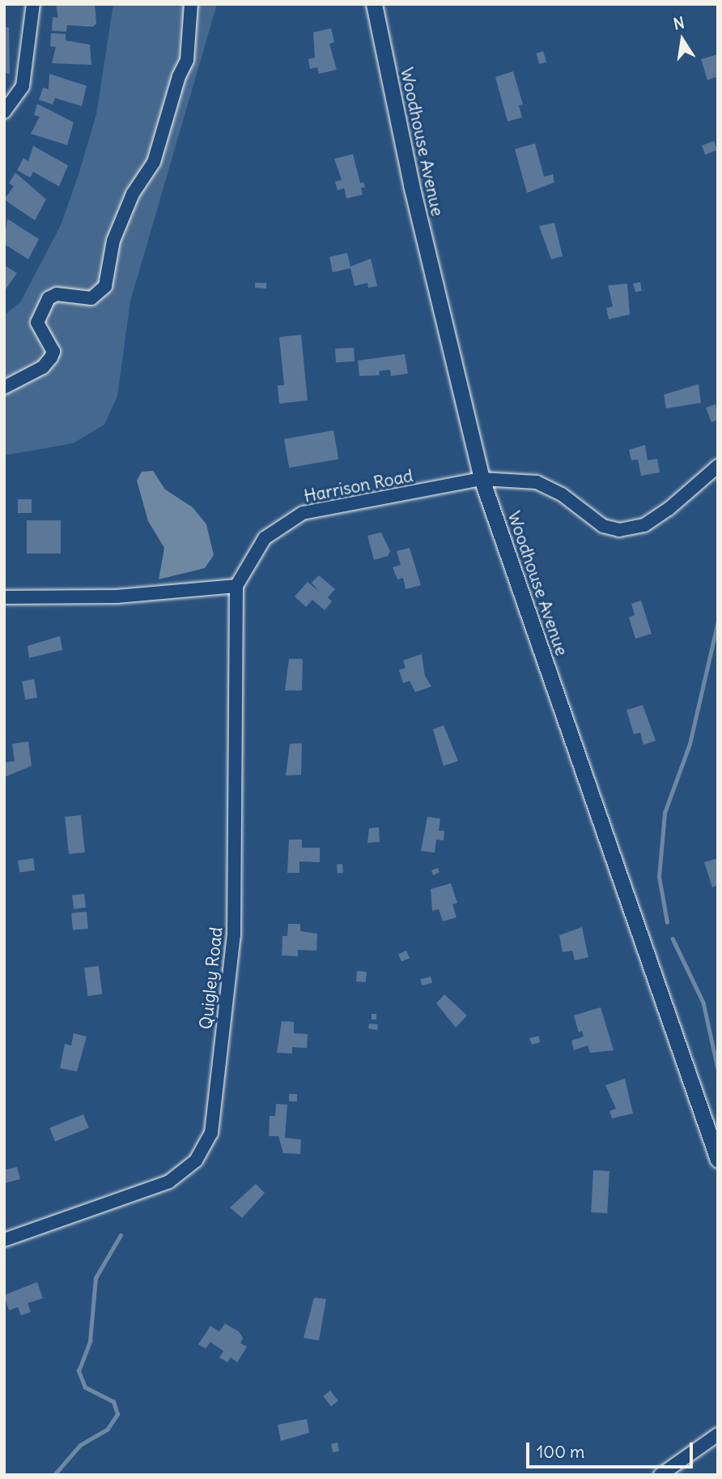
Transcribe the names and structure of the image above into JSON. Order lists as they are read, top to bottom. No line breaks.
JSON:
{"streets":{"main road":["Woodhouse Avenue"],"street":["Harrison Road","Quigley Road"]},"crossings":[["Woodhouse Avenue","Harrison Road"],["Harrison Road","Quigley Road"]],"scale_bar":"100 m","north":"top"}
